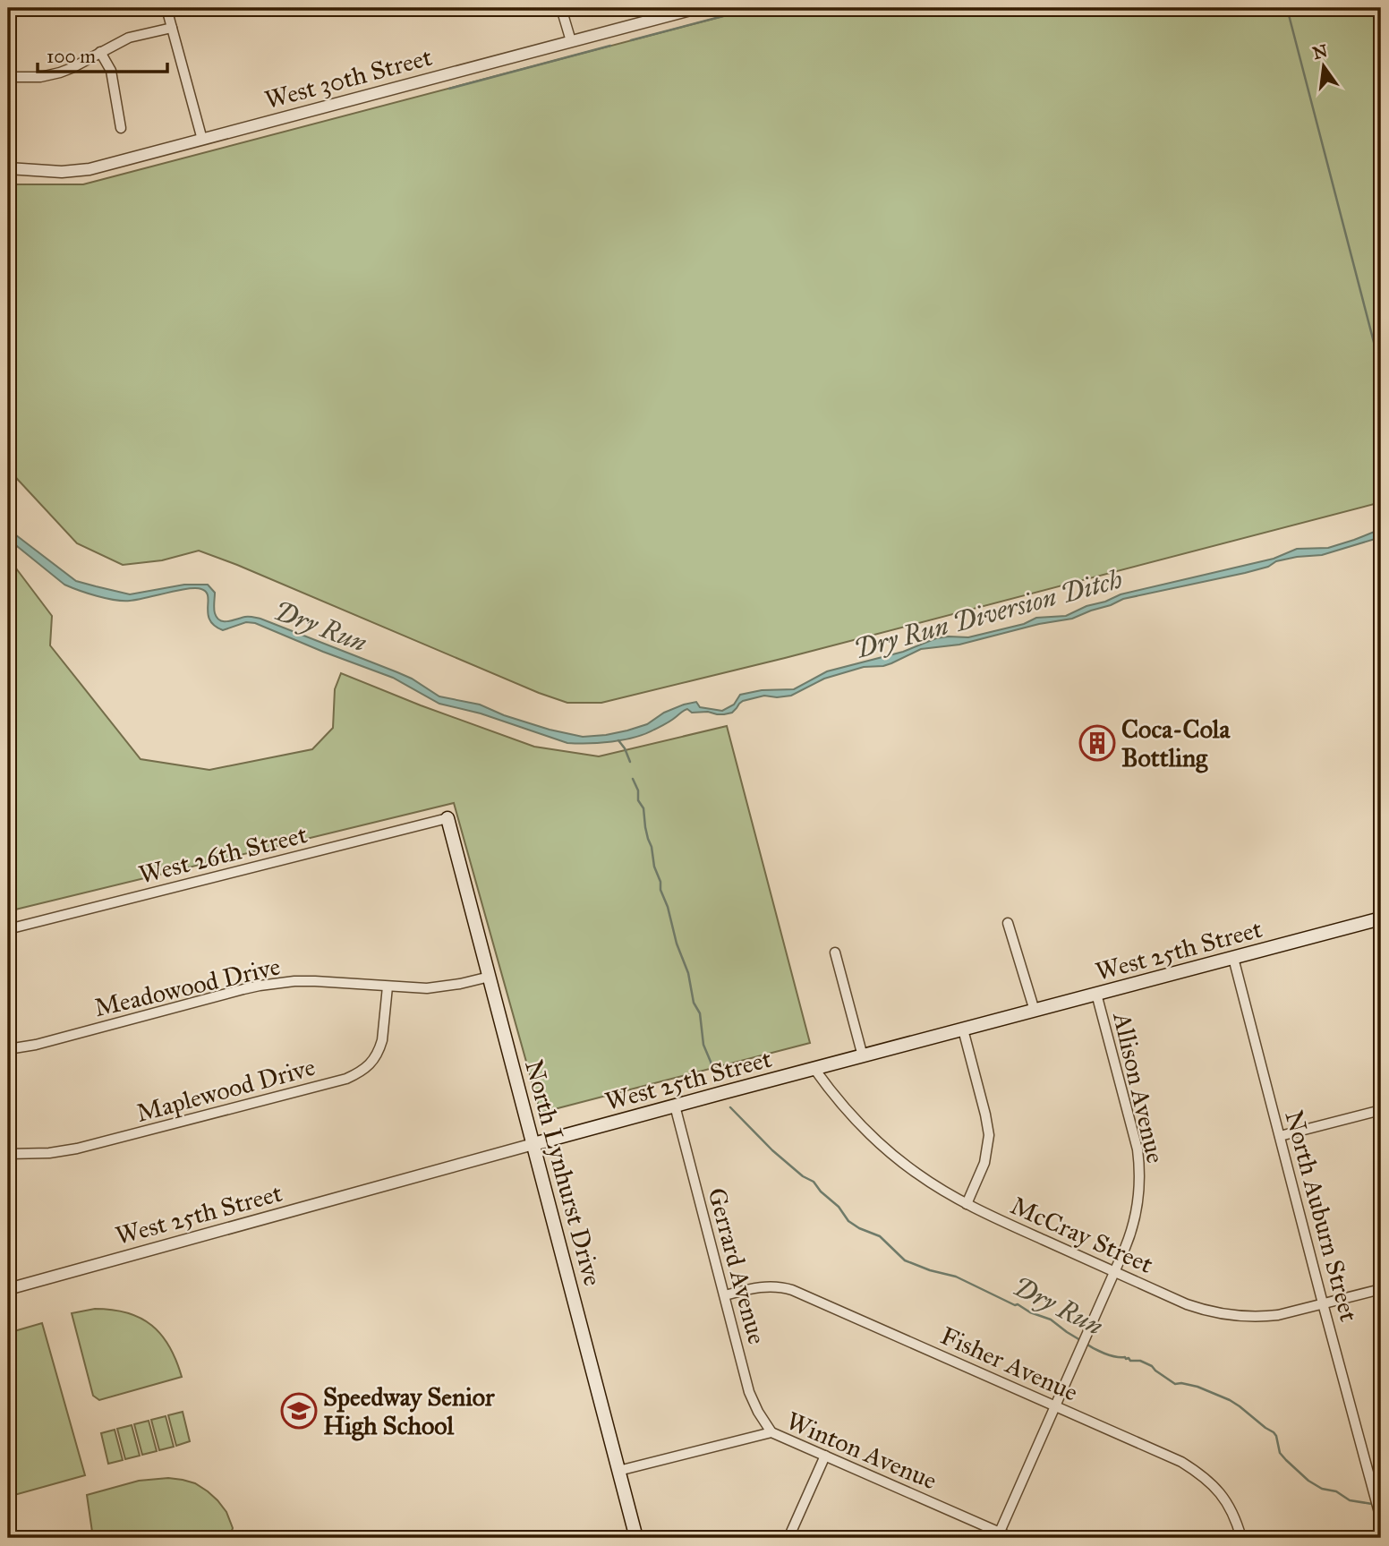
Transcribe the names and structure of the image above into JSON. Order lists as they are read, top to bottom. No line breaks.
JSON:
{"streets":{"main road":["West 25th Street","North Lynhurst Drive"],"street":["West 30th Street","West 26th Street","Meadowood Drive","Allison Avenue","Maplewood Drive","North Auburn Street","McCray Street","Gerrard Avenue","Fisher Avenue","Winton Avenue"]},"crossings":[["West 26th Street","North Lynhurst Drive"],["West 25th Street","Allison Avenue"],["West 25th Street","North Lynhurst Drive"],["West 25th Street","North Auburn Street"],["West 25th Street","McCray Street"],["West 25th Street","Gerrard Avenue"],["Meadowood Drive","Maplewood Drive"],["Meadowood Drive","North Lynhurst Drive"],["Allison Avenue","McCray Street"],["Allison Avenue","Fisher Avenue"],["Allison Avenue","Winton Avenue"],["North Lynhurst Drive","Winton Avenue"],["North Auburn Street","McCray Street"],["Gerrard Avenue","Fisher Avenue"],["Gerrard Avenue","Winton Avenue"]],"water":["Dry Run Diversion Ditch","Dry Run"],"places":{"building":["Coca-Cola Bottling"],"school or university":["Speedway Senior High School"]},"scale_bar":"100 m","north":"top"}
